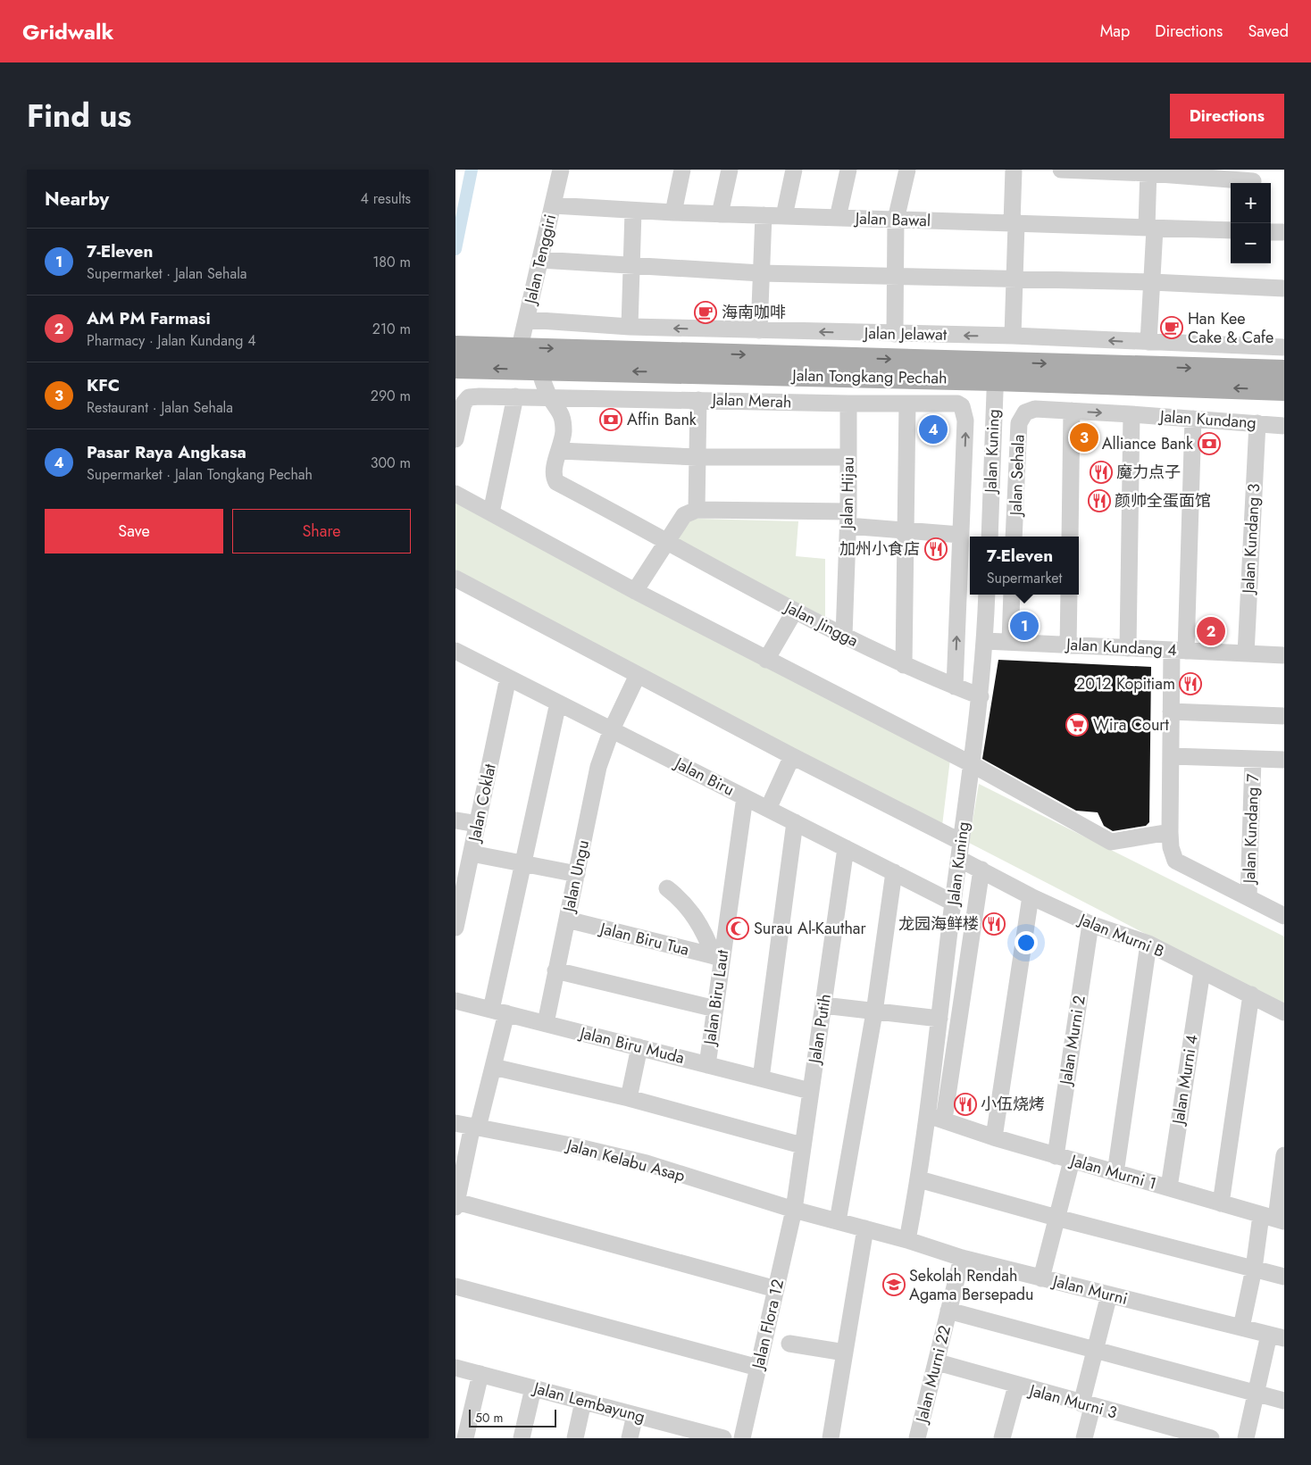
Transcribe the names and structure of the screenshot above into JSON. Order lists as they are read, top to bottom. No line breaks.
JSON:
{"streets":{"main road":["Jalan Tongkang Pechah"],"street":["Jalan Bawal","Jalan Tenggiri","Jalan Jelawat","Jalan Merah","Jalan Kundang","Jalan Kuning","Jalan Sehala","Jalan Hijau","Jalan Kundang 3","Jalan Jingga","Jalan Kundang 4","Jalan Biru","Jalan Coklat","Jalan Kundang 7","Jalan Ungu","Jalan Murni B","Jalan Biru Tua","Jalan Biru Laut","Jalan Putih","Jalan Murni 2","Jalan Biru Muda","Jalan Murni 4","Jalan Kelabu Asap","Jalan Murni 1","Jalan Murni","Jalan Flora 12","Jalan Murni 22","Jalan Murni 3","Jalan Lembayung"]},"crossings":[["Jalan Bawal","Jalan Tenggiri"],["Jalan Tenggiri","Jalan Jelawat"],["Jalan Tenggiri","Jalan Tongkang Pechah"],["Jalan Tongkang Pechah","Jalan Kuning"],["Jalan Tongkang Pechah","Jalan Jingga"],["Jalan Merah","Jalan Hijau"],["Jalan Merah","Jalan Jingga"],["Jalan Kundang","Jalan Sehala"],["Jalan Kundang","Jalan Kundang 3"],["Jalan Kuning","Jalan Jingga"],["Jalan Kuning","Jalan Kundang 4"],["Jalan Kuning","Jalan Biru"],["Jalan Kuning","Jalan Murni B"],["Jalan Kuning","Jalan Murni 1"],["Jalan Kuning","Jalan Murni"],["Jalan Hijau","Jalan Jingga"],["Jalan Kundang 3","Jalan Kundang 4"],["Jalan Biru","Jalan Coklat"],["Jalan Biru","Jalan Ungu"],["Jalan Biru","Jalan Biru Laut"],["Jalan Biru","Jalan Putih"],["Jalan Ungu","Jalan Biru Tua"],["Jalan Ungu","Jalan Biru Muda"],["Jalan Murni B","Jalan Murni 2"],["Jalan Murni B","Jalan Murni 4"],["Jalan Biru Tua","Jalan Biru Laut"],["Jalan Biru Laut","Jalan Biru Muda"],["Jalan Putih","Jalan Biru Muda"],["Jalan Putih","Jalan Kelabu Asap"],["Jalan Putih","Jalan Murni"],["Jalan Putih","Jalan Flora 12"],["Jalan Murni 2","Jalan Murni 1"],["Jalan Murni 2","Jalan Murni"],["Jalan Murni 4","Jalan Murni 1"],["Jalan Kelabu Asap","Jalan Murni"],["Jalan Kelabu Asap","Jalan Flora 12"],["Jalan Murni","Jalan Flora 12"],["Jalan Murni","Jalan Murni 22"],["Jalan Murni 22","Jalan Murni 3"]],"places":{"cafe":["海南咖啡","Han Kee Cake & Cafe"],"bank":["Affin Bank","Alliance Bank"],"restaurant":["魔力点子","颜帅全蛋面馆","加州小食店","2012 Kopitiam","龙园海鲜楼","小伍烧烤"],"supermarket":["Wira Court"],"mosque":["Surau Al-Kauthar"],"school or university":["Sekolah Rendah Agama Bersepadu"]},"scale_bar":"50 m","page":{"header":"Gridwalk","nav":["Map","Directions","Saved"],"title":"Find us","buttons":["Directions",["Save","Share"]],"heading":["Nearby","4 results"],"map_buttons":["+","−"],"list":[{"mark":"1","name":"7-Eleven","note":"Supermarket · Jalan Sehala","value":"180 m"},{"mark":"2","name":"AM PM Farmasi","note":"Pharmacy · Jalan Kundang 4","value":"210 m"},{"mark":"3","name":"KFC","note":"Restaurant · Jalan Sehala","value":"290 m"},{"mark":"4","name":"Pasar Raya Angkasa","note":"Supermarket · Jalan Tongkang Pechah","value":"300 m"}],"pins":["4","3","1","2"],"popup":["7-Eleven","Supermarket"],"scale":"50 m"}}
